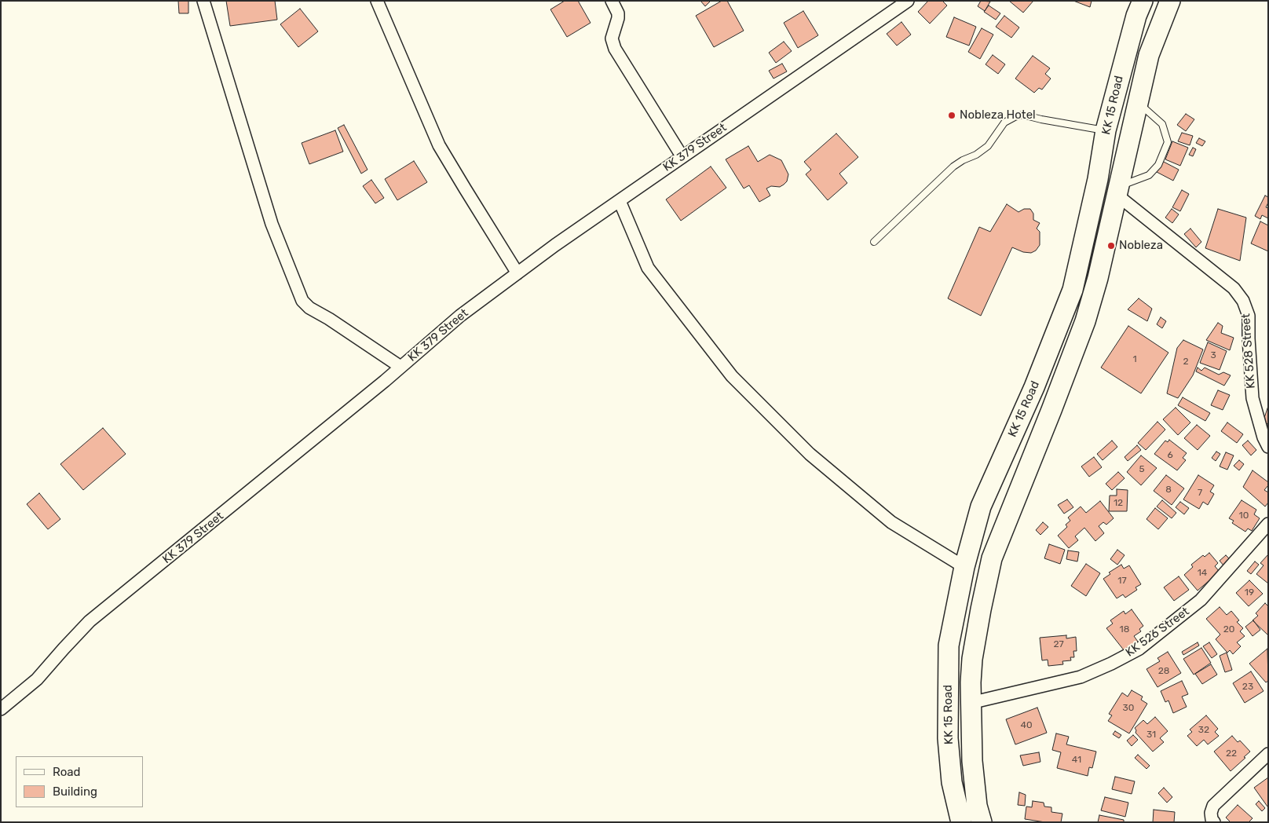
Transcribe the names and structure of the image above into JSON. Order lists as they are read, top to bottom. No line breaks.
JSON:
{"streets":{"highway":["KK 15 Road"],"street":["KK 379 Street","KK 528 Street","KK 526 Street"]},"crossings":[["KK 15 Road","KK 528 Street"],["KK 15 Road","KK 526 Street"]],"places":["Nobleza Hotel","Nobleza"],"house_numbers":["3","1","2","6","5","8","7","12","10","14","17","19","18","20","27","28","23","30","40","32","31","22","41"],"legend":["Road","Building"]}
